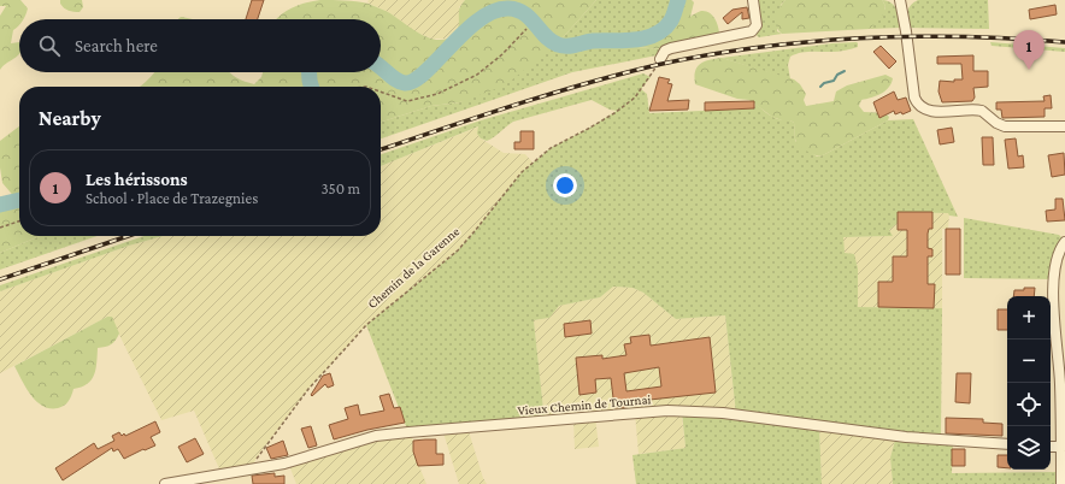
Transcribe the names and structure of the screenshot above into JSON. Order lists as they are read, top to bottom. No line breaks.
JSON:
{"streets":{"street":["Vieux Chemin de Tournai"],"path":["Chemin de la Garenne"]},"crossings":[["Chemin de la Garenne","Vieux Chemin de Tournai"]],"page":{"search":"Search here","pins":"1","heading":"Nearby","list":[{"mark":"1","name":"Les hérissons","note":"School · Place de Trazegnies","value":"350 m"}],"map_buttons":["+","−"]}}
